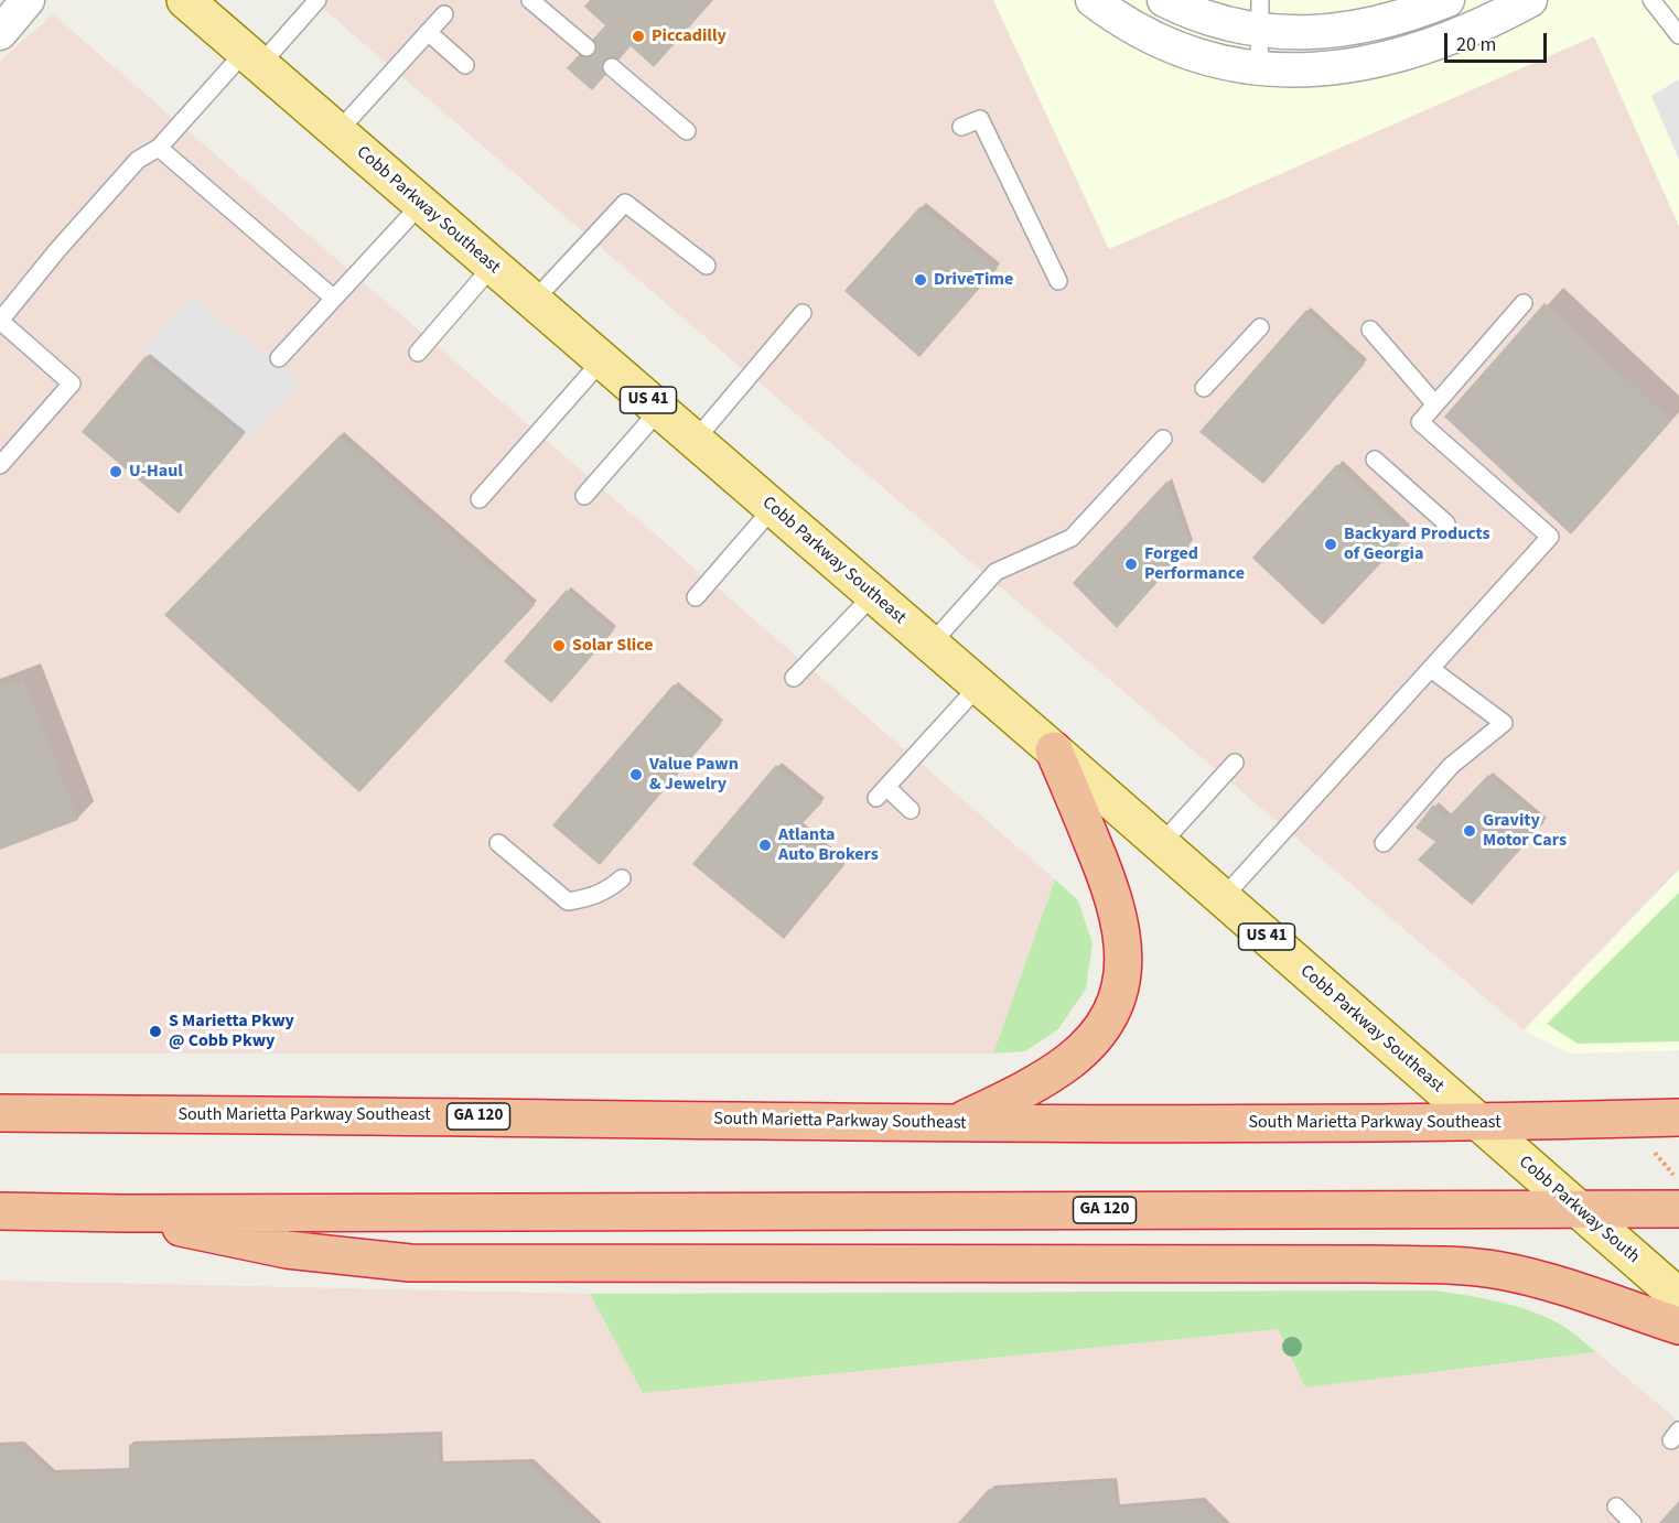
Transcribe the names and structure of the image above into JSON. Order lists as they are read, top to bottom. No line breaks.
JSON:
{"streets":{"highway":["South Marietta Parkway Southeast","GA 120"],"main road":["Cobb Parkway Southeast","US 41","Cobb Parkway South"]},"crossings":[["Cobb Parkway Southeast","South Marietta Parkway Southeast"],["Cobb Parkway Southeast","Cobb Parkway South"],["South Marietta Parkway Southeast","Cobb Parkway South"],["GA 120","Cobb Parkway South"]],"places":["Piccadilly","DriveTime","U-Haul","Backyard Products of Georgia","Forged Performance","Solar Slice","Value Pawn & Jewelry","Gravity Motor Cars","Atlanta Auto Brokers","S Marietta Pkwy @ Cobb Pkwy"],"scale_bar":"20 m"}
